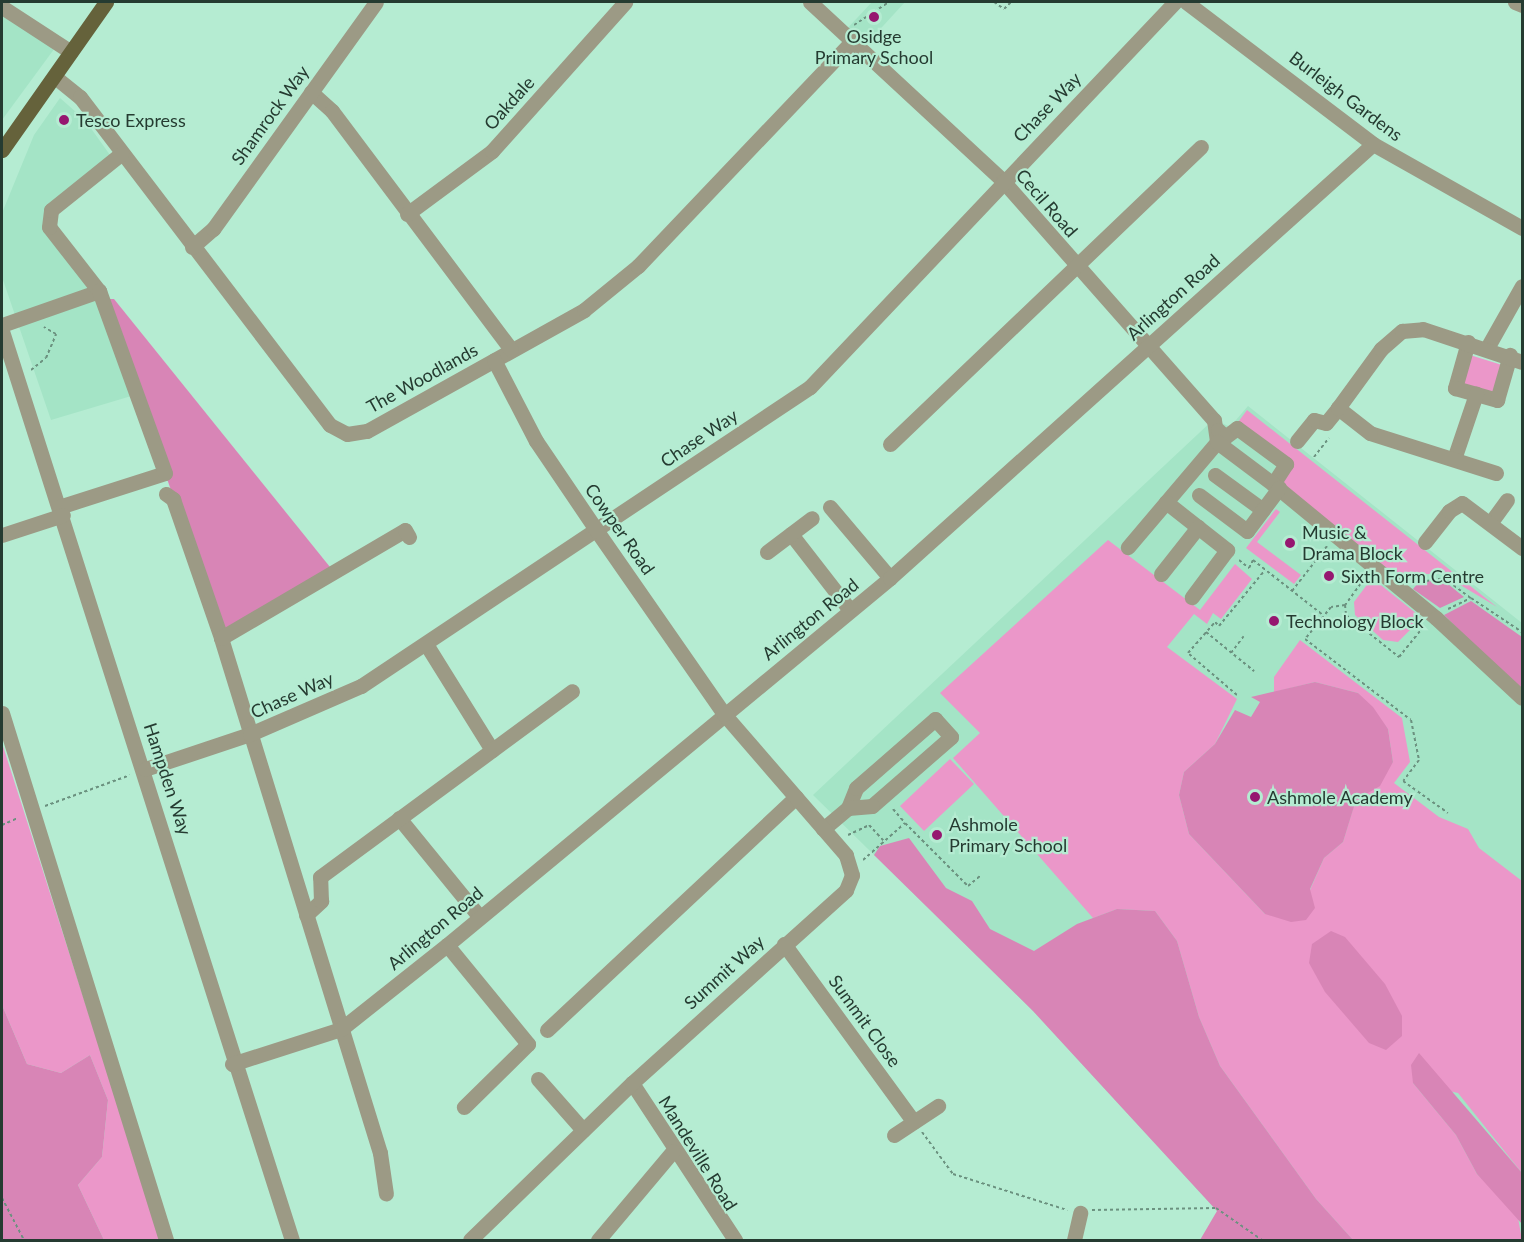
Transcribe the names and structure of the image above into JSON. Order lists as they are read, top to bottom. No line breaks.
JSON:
{"streets":{"street":["Burleigh Gardens","Oakdale","Chase Way","Shamrock Way","Cecil Road","Arlington Road","The Woodlands","Cowper Road","Hampden Way","Summit Way","Summit Close","Mandeville Road"]},"crossings":[["Burleigh Gardens","Arlington Road"],["Chase Way","Cecil Road"],["Chase Way","Cowper Road"],["Chase Way","Hampden Way"],["Shamrock Way","The Woodlands"],["Cecil Road","Arlington Road"],["Cecil Road","The Woodlands"],["Arlington Road","Cowper Road"],["Arlington Road","Hampden Way"],["The Woodlands","Cowper Road"],["Summit Way","Summit Close"],["Summit Way","Mandeville Road"]],"places":["Osidge Primary School","Tesco Express","Music & Drama Block","Sixth Form Centre","Technology Block","Ashmole Academy","Ashmole Primary School"]}
